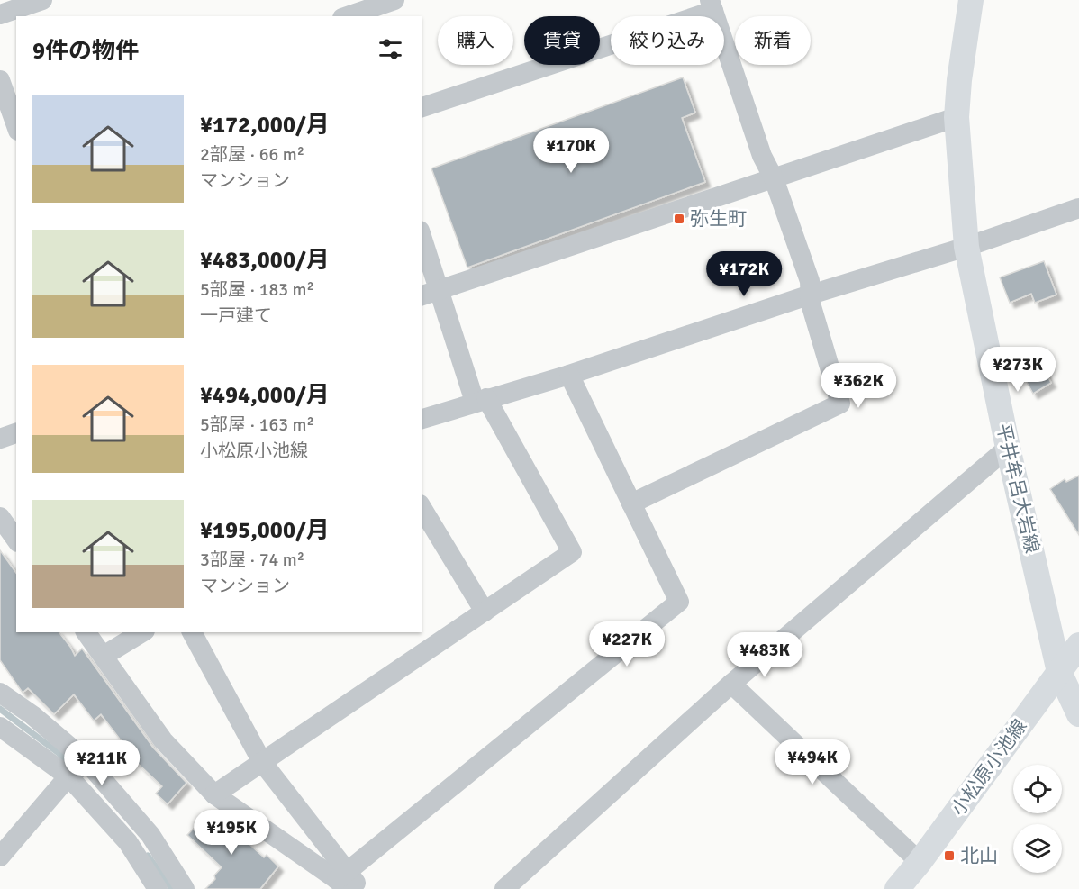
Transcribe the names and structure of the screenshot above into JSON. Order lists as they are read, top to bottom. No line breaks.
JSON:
{"streets":{"main road":["平井牟呂大岩線","小松原小池線"]},"crossings":[["平井牟呂大岩線","小松原小池線"]],"places":{"transit":["弥生町","北山"]},"page":{"chip":["購入","賃貸","絞り込み","新着"],"heading":"9件の物件","list":[{"name":"¥172,000/月","note":"2部屋 · 66 m² · マンション"},{"name":"¥483,000/月","note":"5部屋 · 183 m² · 一戸建て"},{"name":"¥494,000/月","note":"5部屋 · 163 m² · 小松原小池線"},{"name":"¥195,000/月","note":"3部屋 · 74 m² · マンション"}],"price":["¥170K","¥172K","¥273K","¥362K","¥227K","¥483K","¥494K","¥211K","¥195K"]}}
